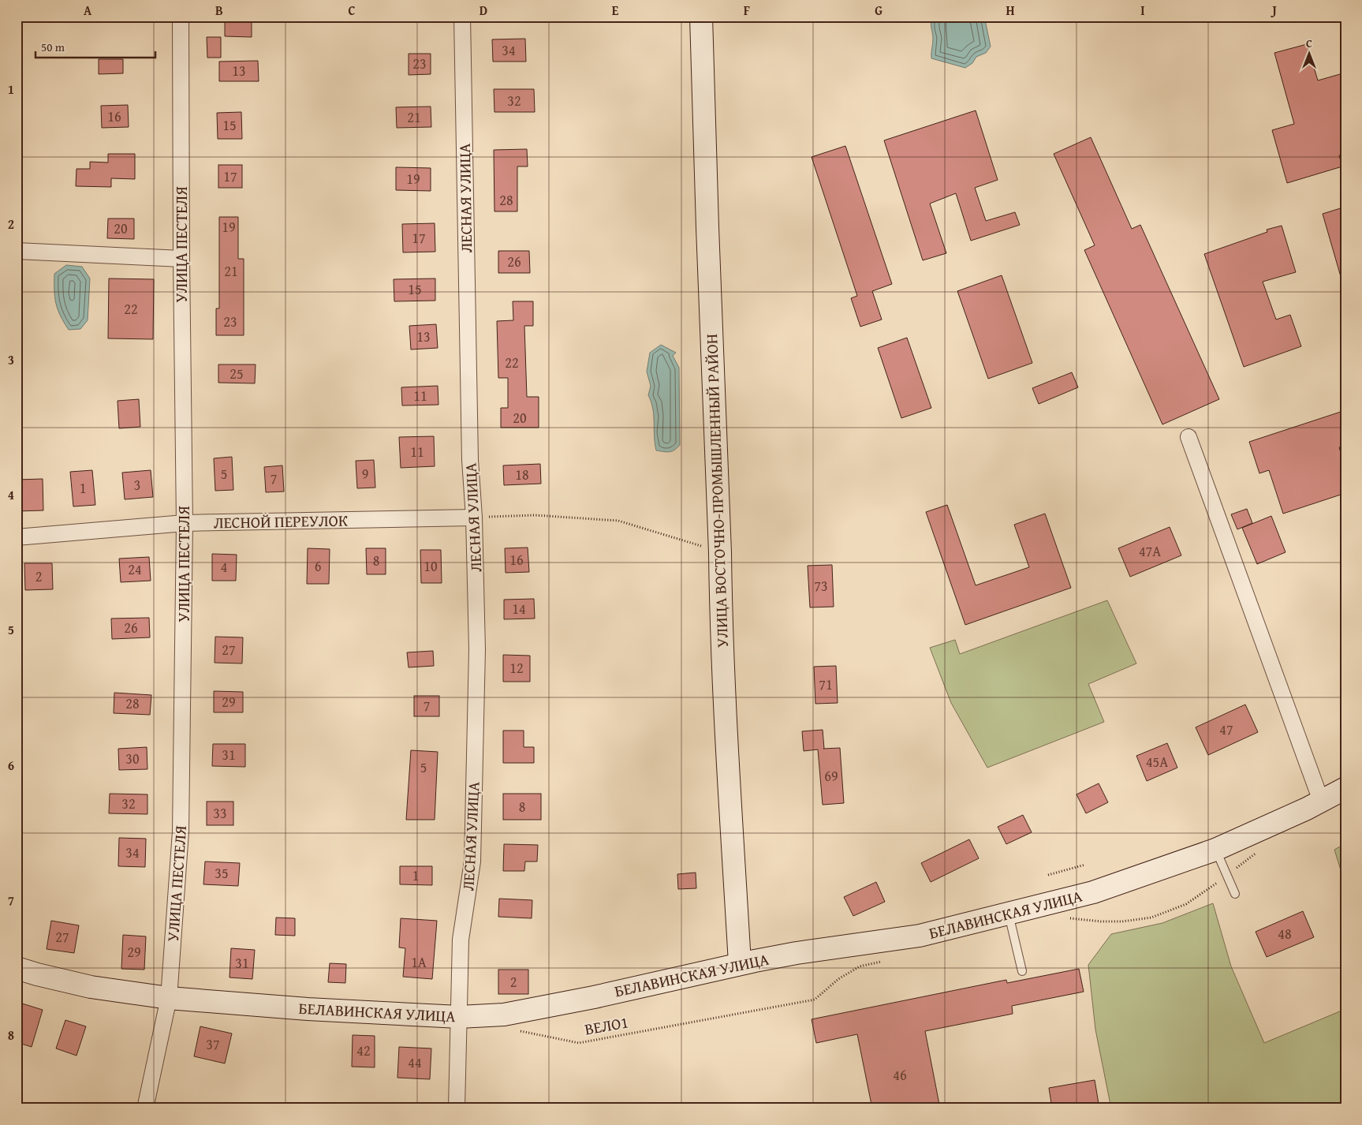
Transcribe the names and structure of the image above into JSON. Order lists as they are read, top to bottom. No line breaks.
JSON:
{"streets":{"main road":["УЛИЦА ВОСТОЧНО-ПРОМЫШЛЕННЫЙ РАЙОН","БЕЛАВИНСКАЯ УЛИЦА"],"street":["ЛЕСНАЯ УЛИЦА","УЛИЦА ПЕСТЕЛЯ","ЛЕСНОЙ ПЕРЕУЛОК"],"path":["ВЕЛО1"]},"crossings":[["ЛЕСНАЯ УЛИЦА","ЛЕСНОЙ ПЕРЕУЛОК"],["ЛЕСНАЯ УЛИЦА","БЕЛАВИНСКАЯ УЛИЦА"],["УЛИЦА ПЕСТЕЛЯ","ЛЕСНОЙ ПЕРЕУЛОК"],["УЛИЦА ПЕСТЕЛЯ","БЕЛАВИНСКАЯ УЛИЦА"],["УЛИЦА ВОСТОЧНО-ПРОМЫШЛЕННЫЙ РАЙОН","БЕЛАВИНСКАЯ УЛИЦА"]],"house_numbers":["34","23","13","32","16","21","15","17","19","28","19","20","17","26","21","15","22","23","13","22","25","11","20","11","5","9","18","7","3","1","47А","16","8","6","10","4","24","2","73","14","26","27","12","71","29","28","7","47","31","30","45А","5","69","32","8","33","34","35","1","48","27","29","1А","31","2","37","42","44","46"],"scale_bar":"50 m","north":"top","grid":{"columns":["A","B","C","D","E","F","G","H","I","J"],"rows":["1","2","3","4","5","6","7","8"]}}
